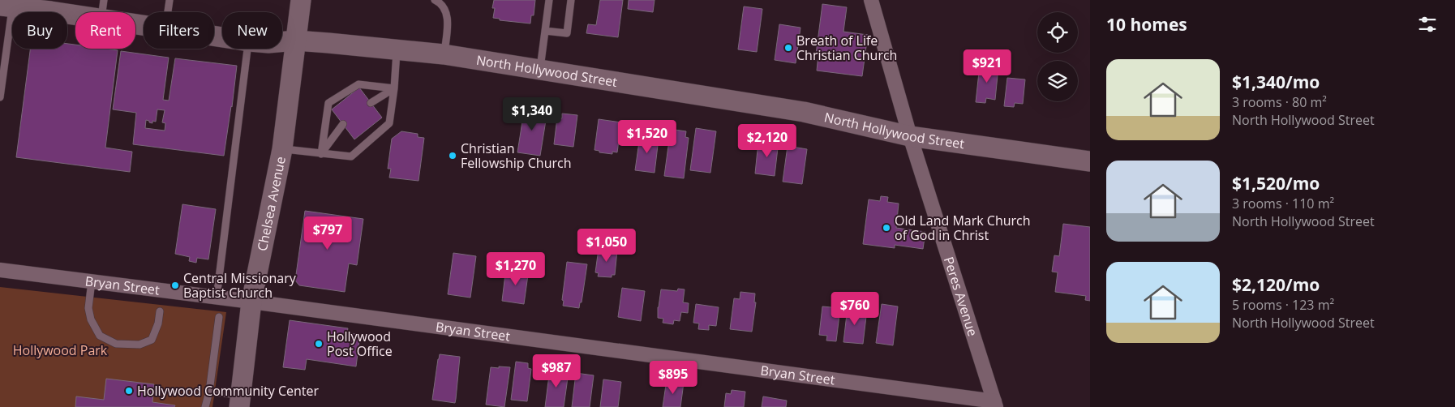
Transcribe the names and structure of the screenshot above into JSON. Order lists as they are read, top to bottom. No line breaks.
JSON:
{"streets":{"main road":["North Hollywood Street","Chelsea Avenue"],"street":["Bryan Street","Peres Avenue"]},"crossings":[["North Hollywood Street","Chelsea Avenue"],["North Hollywood Street","Peres Avenue"],["Chelsea Avenue","Bryan Street"],["Bryan Street","Peres Avenue"]],"parks":["Hollywood Park"],"places":["Breath of Life Christian Church","Christian Fellowship Church","Old Land Mark Church of God in Christ","Central Missionary Baptist Church","Hollywood Post Office","Hollywood Community Center"],"page":{"heading":"10 homes","chip":["Buy","Rent","Filters","New"],"list":[{"name":"$1,340/mo","note":"3 rooms · 80 m² · North Hollywood Street"},{"name":"$1,520/mo","note":"3 rooms · 110 m² · North Hollywood Street"},{"name":"$2,120/mo","note":"5 rooms · 123 m² · North Hollywood Street"}],"price":["$921","$1,340","$1,520","$2,120","$797","$1,050","$1,270","$760","$987","$895"]}}
